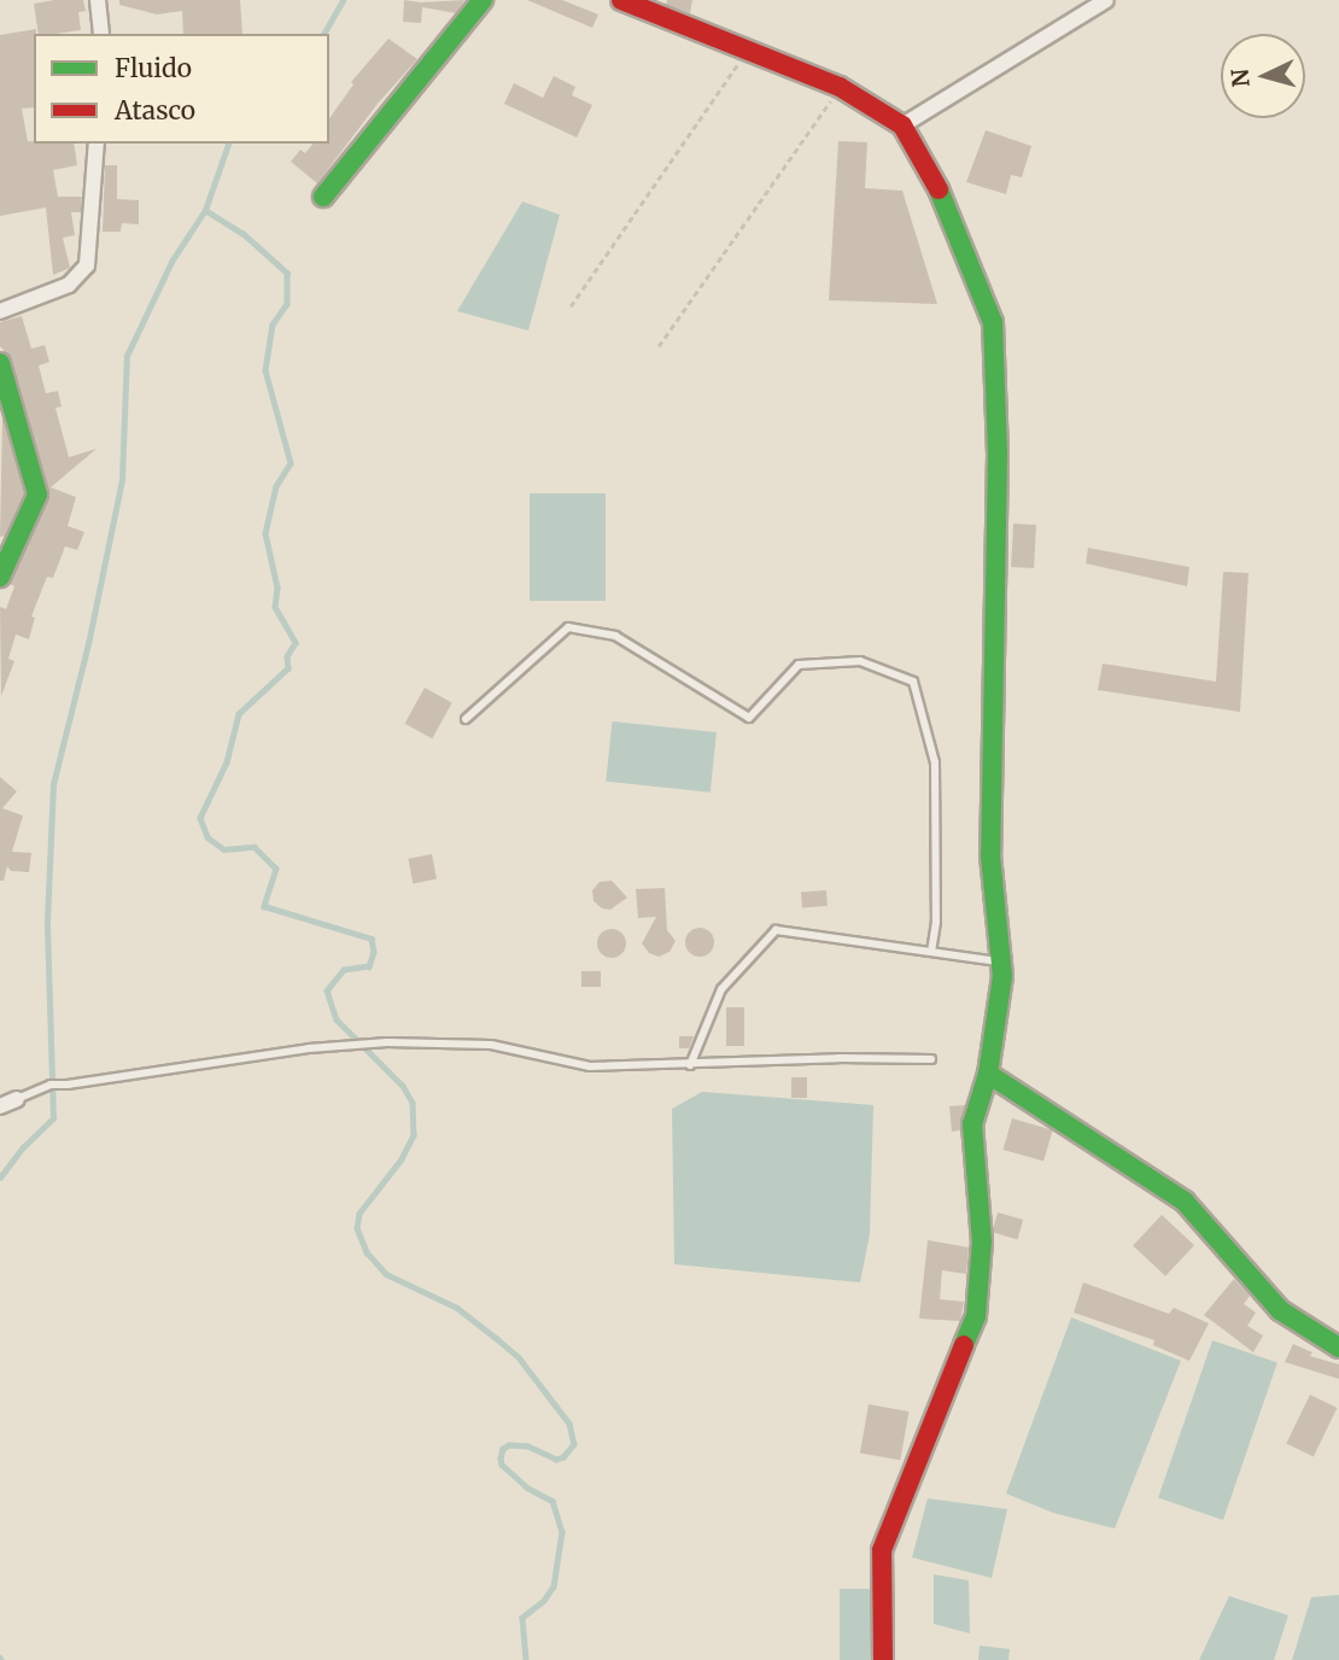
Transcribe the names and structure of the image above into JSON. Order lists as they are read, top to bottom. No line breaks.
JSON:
{"legend":["Fluido","Atasco"],"north":"left"}
